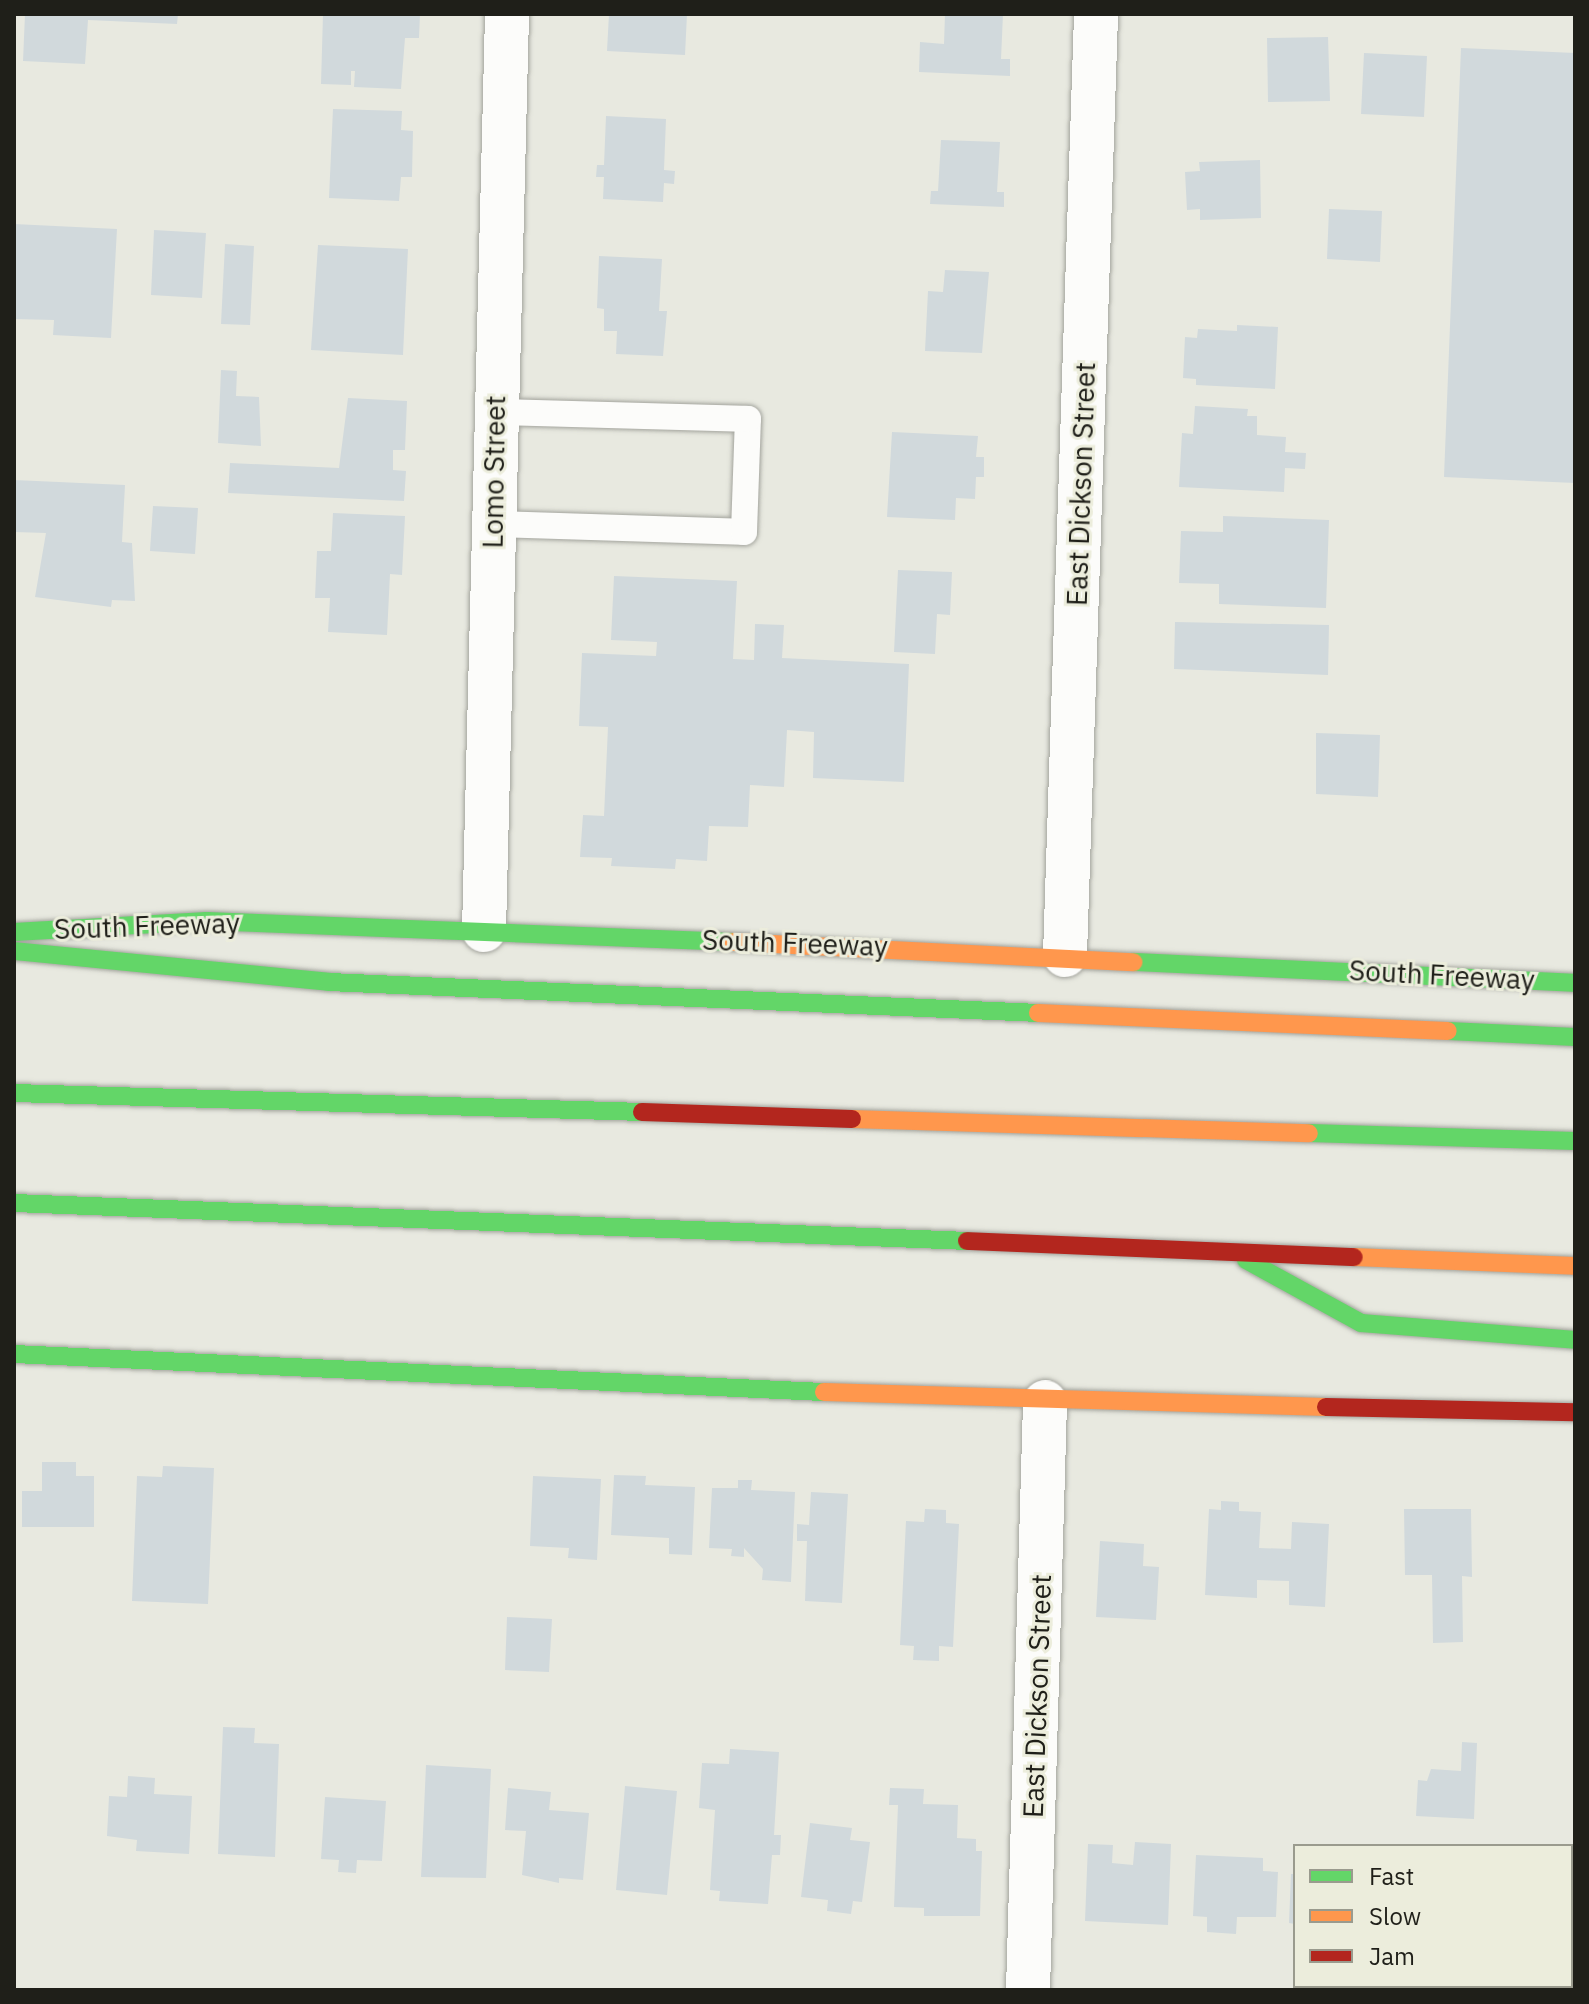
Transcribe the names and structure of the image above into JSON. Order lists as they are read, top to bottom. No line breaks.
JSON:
{"streets":{"main road":["South Freeway"],"street":["Lomo Street","East Dickson Street"]},"crossings":[["Lomo Street","South Freeway"],["East Dickson Street","South Freeway"]],"legend":["Fast","Slow","Jam"]}
